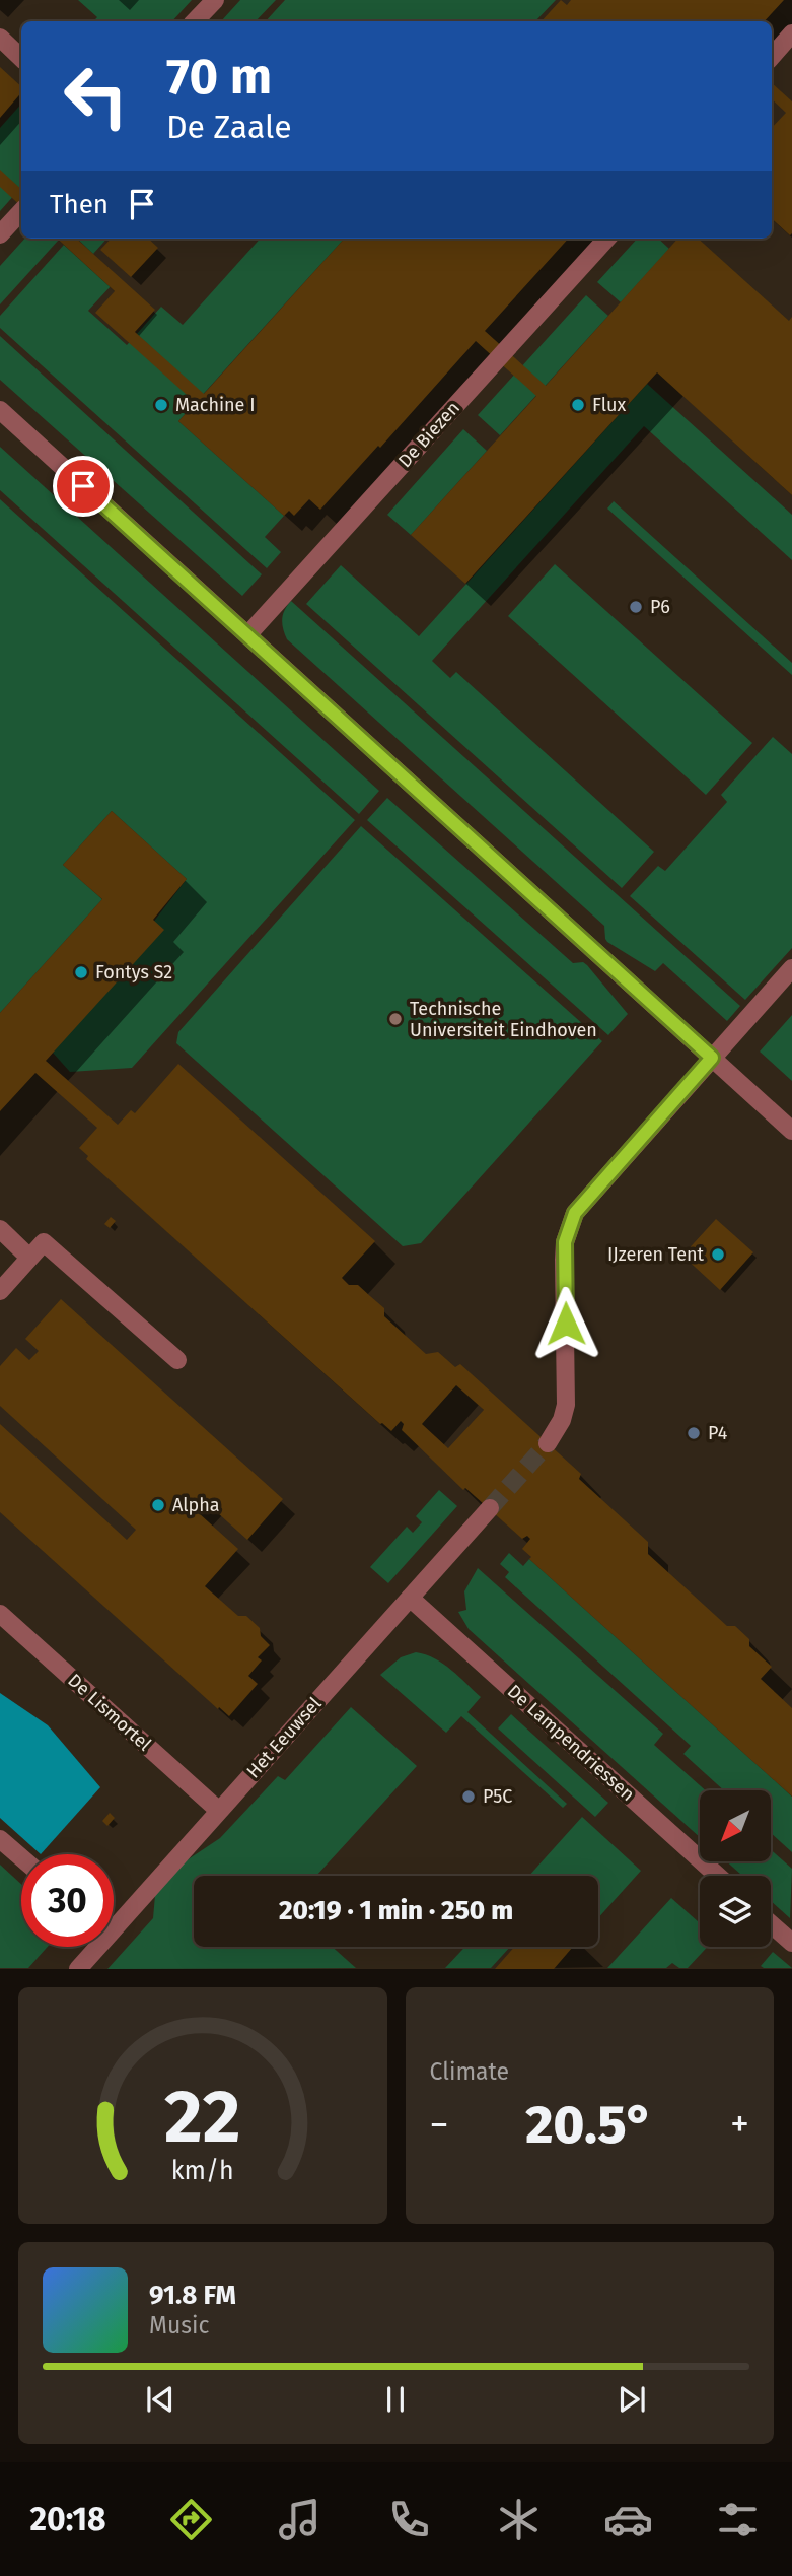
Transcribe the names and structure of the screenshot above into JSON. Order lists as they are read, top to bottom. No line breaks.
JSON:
{"streets":{"street":["De Biezen","De Lismortel","Het Eeuwsel","De Lampendriessen"]},"crossings":[["De Lismortel","Het Eeuwsel"],["Het Eeuwsel","De Lampendriessen"]],"places":["Machine I","Flux","P6","Fontys S2","Technische Universiteit Eindhoven","IJzeren Tent","P4","Alpha","P5C"],"north":"bottom left","page":{"turn":["70 m","De Zaale"],"then":"Then","limit":"30","trip":"20:19 · 1 min · 250 m","tile":"Climate","heat":["−","20.5°","+"],"song":["91.8 FM","Music"],"tabs":"20:18","gauge":["22","km/h"]}}
